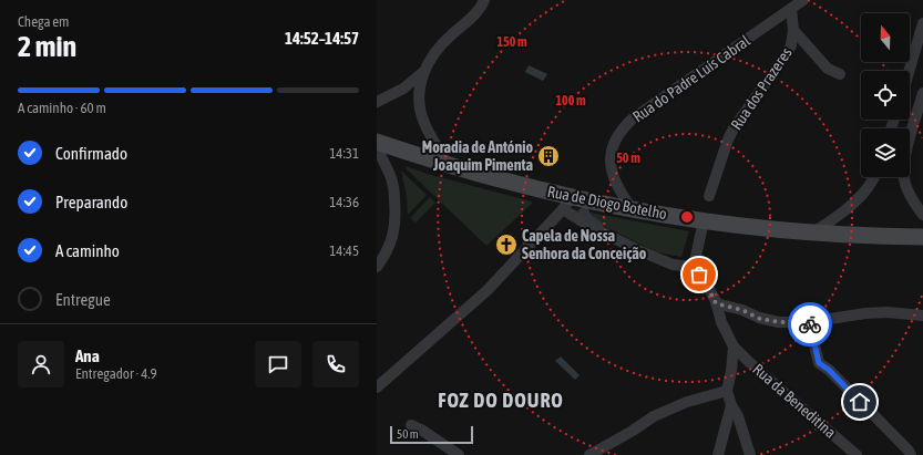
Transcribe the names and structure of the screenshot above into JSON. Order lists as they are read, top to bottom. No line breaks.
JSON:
{"streets":{"main road":["Rua de Diogo Botelho"],"street":["Rua do Padre Luís Cabral","Rua dos Prazeres","Rua da Beneditina"]},"crossings":[["Rua do Padre Luís Cabral","Rua de Diogo Botelho"]],"districts":["FOZ DO DOURO"],"places":{"building":["Moradia de António Joaquim Pimenta"],"church":["Capela de Nossa Senhora da Conceição"]},"scale_bar":"50 m","north":"top","page":{"heading":["2 min","Chega em","14:52–14:57"],"panel":["Ana","Entregador · 4.9"],"bar":"A caminho · 60 m","list":[["Confirmado","14:31"],["Preparando","14:36"],["A caminho","14:45"],"Entregue"],"scale":"50 m"},"rings":["150 m","100 m","50 m"]}
